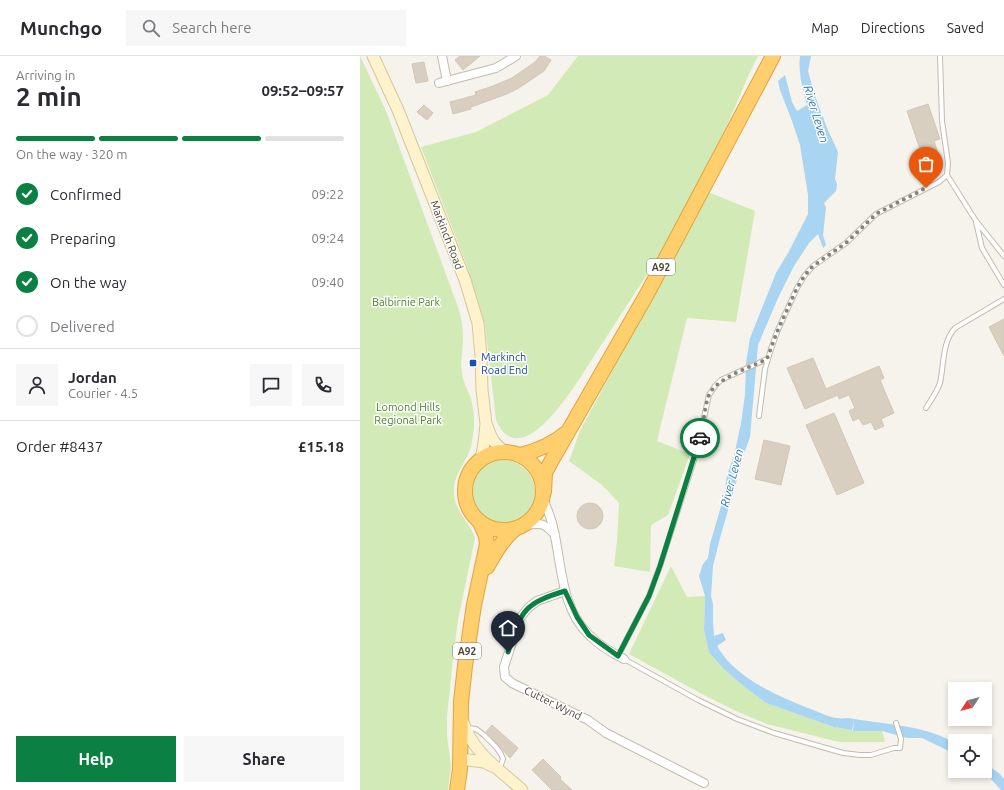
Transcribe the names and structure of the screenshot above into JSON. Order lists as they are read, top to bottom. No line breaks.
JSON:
{"streets":{"highway":["A92"],"main road":["Markinch Road"],"street":["Cutter Wynd"]},"crossings":[["Markinch Road","A92"]],"water":["River Leven"],"parks":["Balbirnie Park","Lomond Hills Regional Park"],"places":{"transit":["Markinch Road End"]},"north":"bottom left","page":{"header":"Munchgo","search":"Search here","nav":["Map","Directions","Saved"],"heading":["2 min","Arriving in","09:52–09:57"],"panel":["Jordan","Courier · 4.5","Order #8437","£15.18"],"bar":"On the way · 320 m","list":[["Confirmed","09:22"],["Preparing","09:24"],["On the way","09:40"],"Delivered"],"buttons":["Help","Share"]}}
